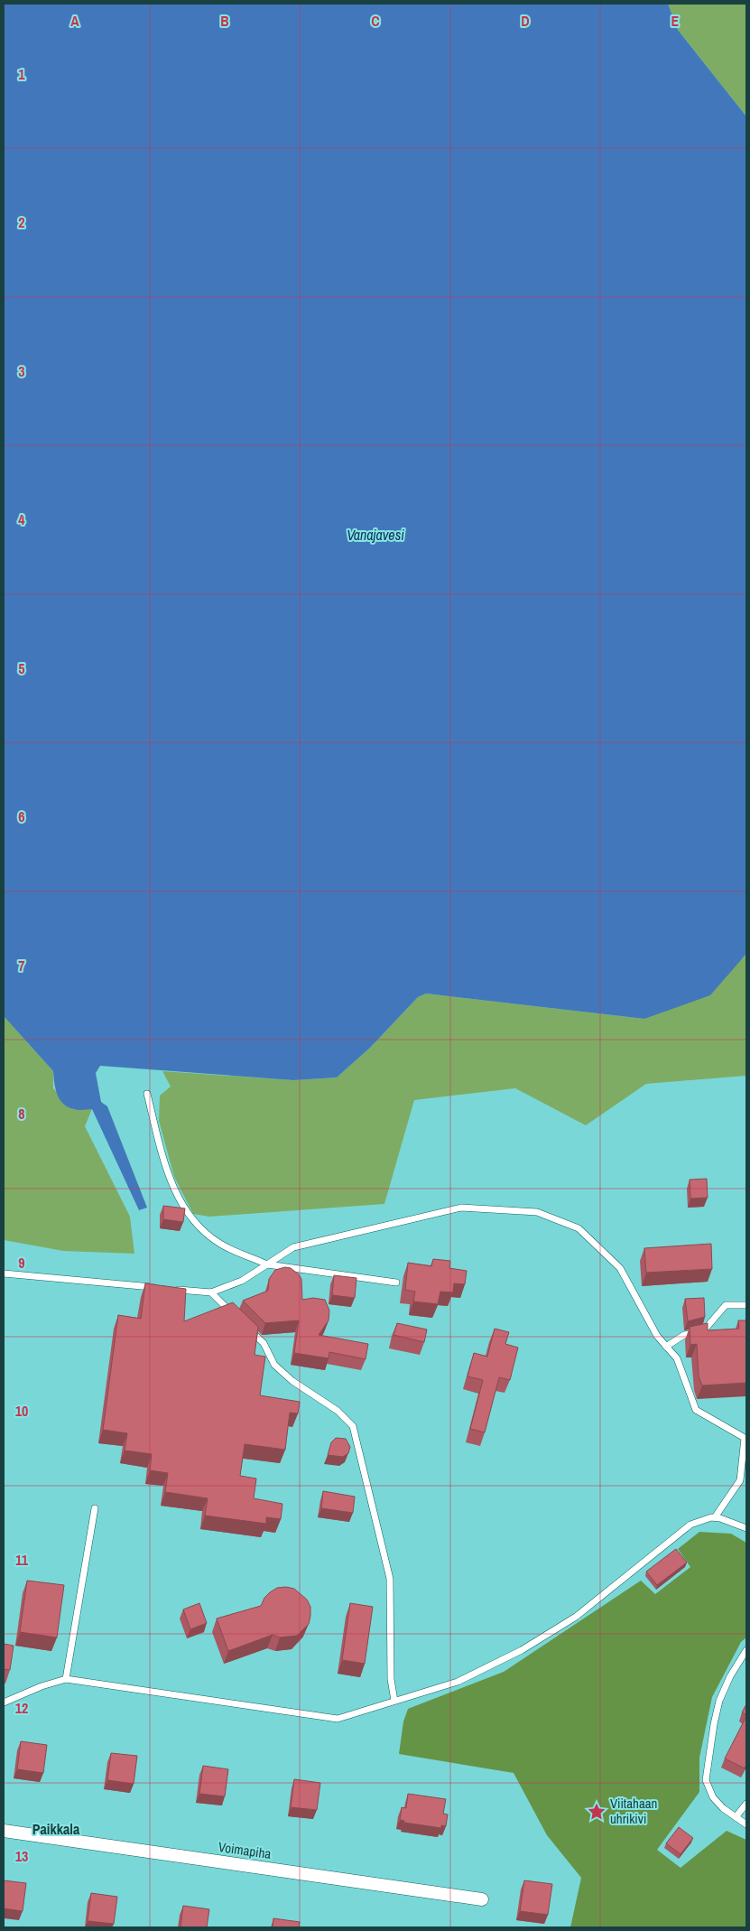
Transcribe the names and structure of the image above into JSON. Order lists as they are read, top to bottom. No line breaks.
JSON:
{"streets":{"street":["Voimapiha"]},"districts":["Paikkala"],"water":["Vanajavesi"],"places":{"place":["Viitahaan uhrikivi"]},"grid":{"columns":["A","B","C","D","E"],"rows":["1","2","3","4","5","6","7","8","9","10","11","12","13"]}}
